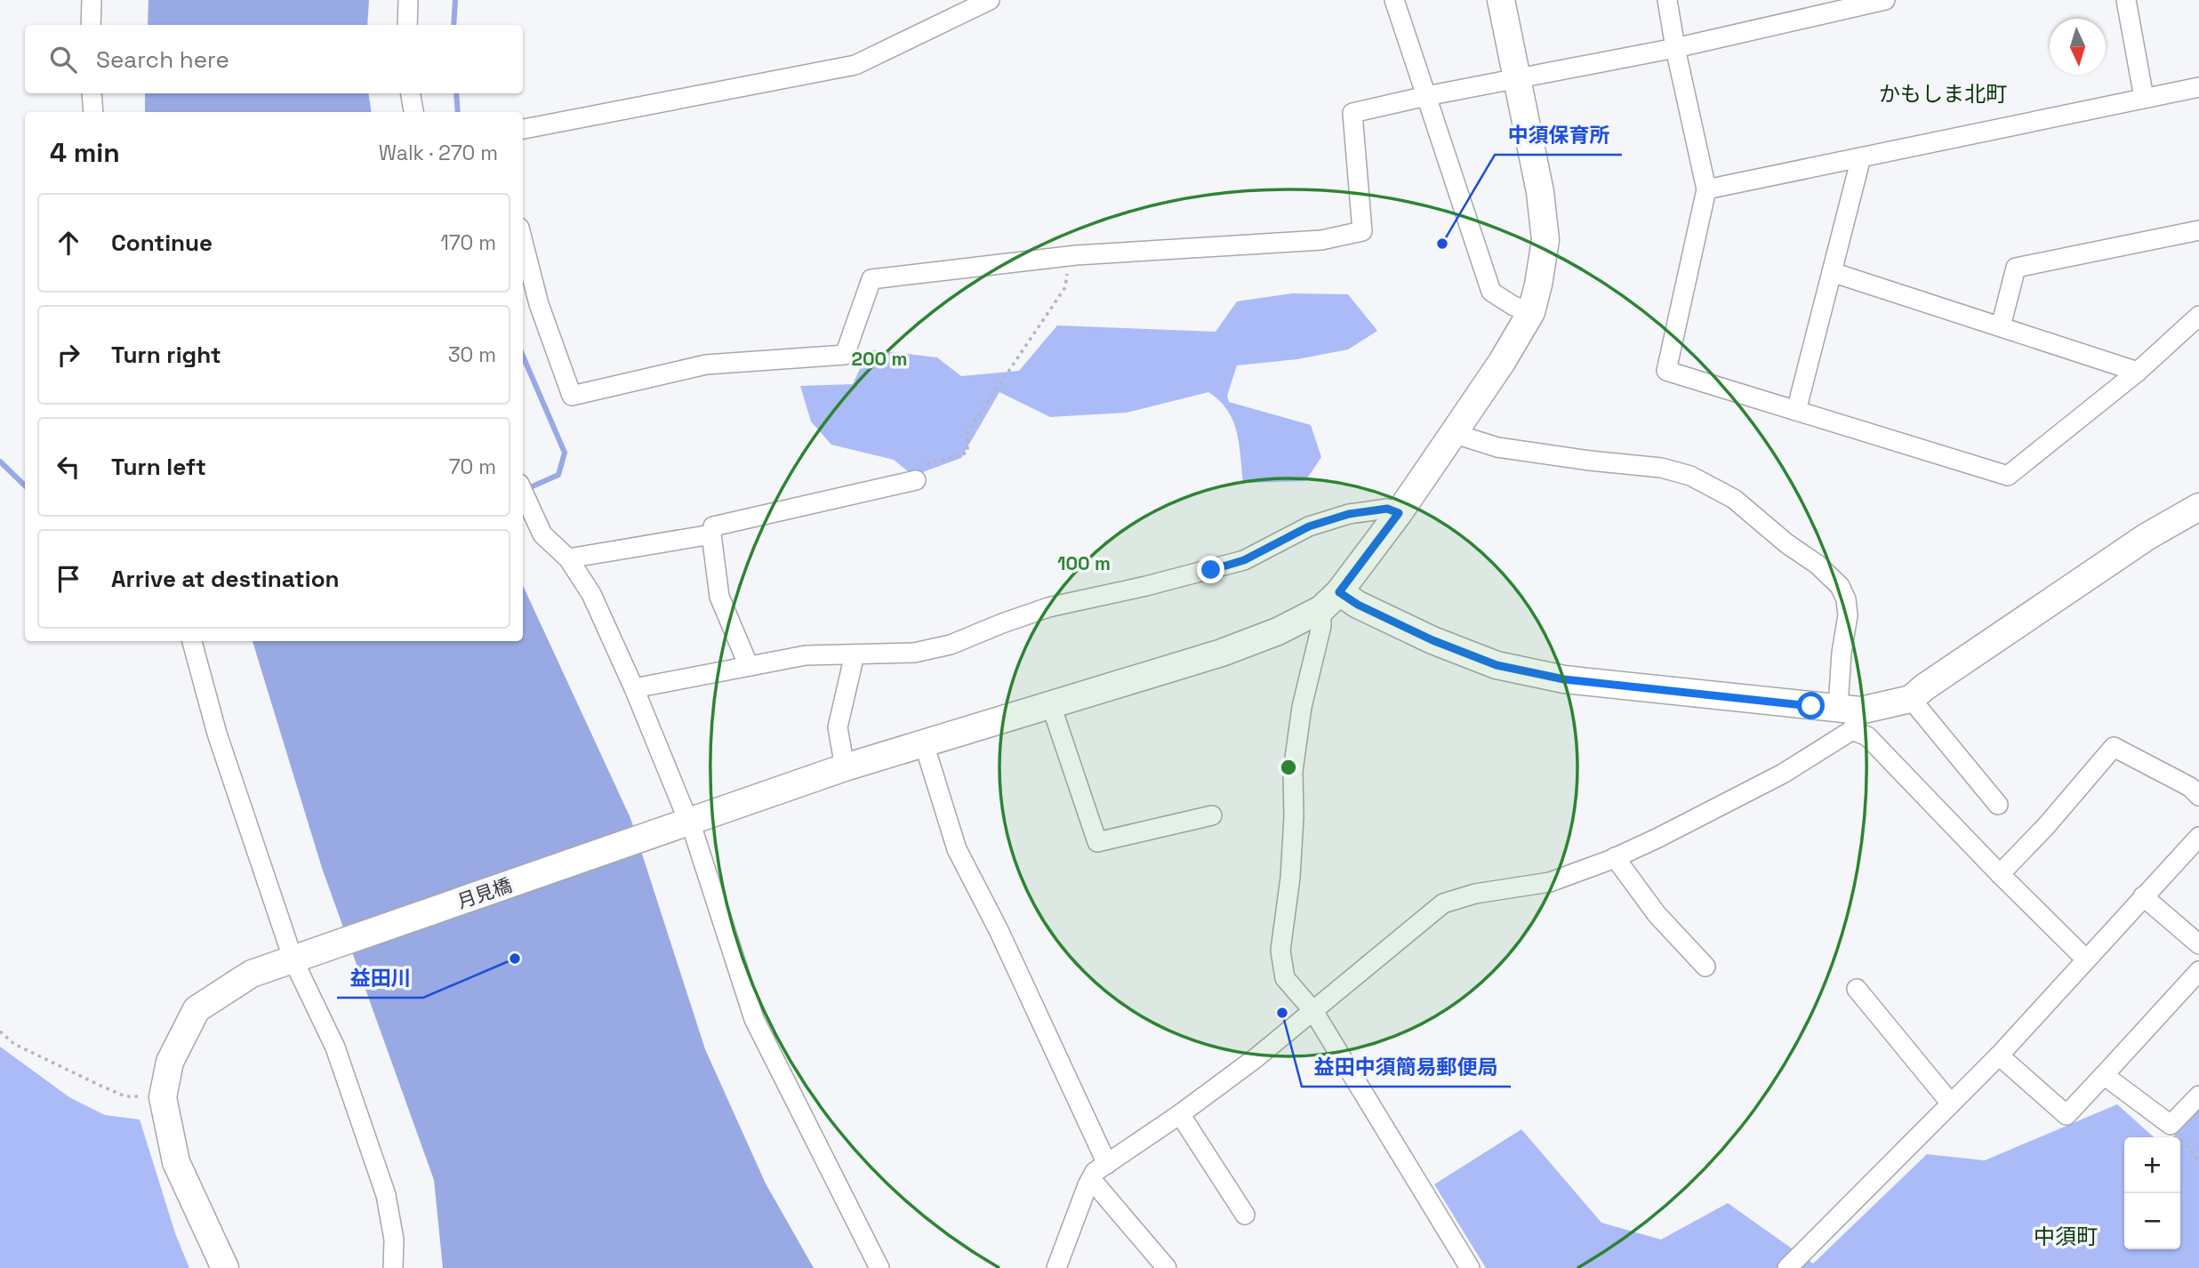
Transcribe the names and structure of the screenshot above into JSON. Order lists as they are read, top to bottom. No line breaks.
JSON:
{"streets":{"street":["月見橋"]},"districts":["かもしま北町","中須町"],"places":["中須保育所","益田川","益田中須簡易郵便局"],"north":"bottom","page":{"search":"Search here","heading":["4 min","Walk · 270 m"],"list":[["Continue","170 m"],["Turn right","30 m"],["Turn left","70 m"],"Arrive at destination"],"map_buttons":["+","−"]},"rings":["200 m","100 m"]}
